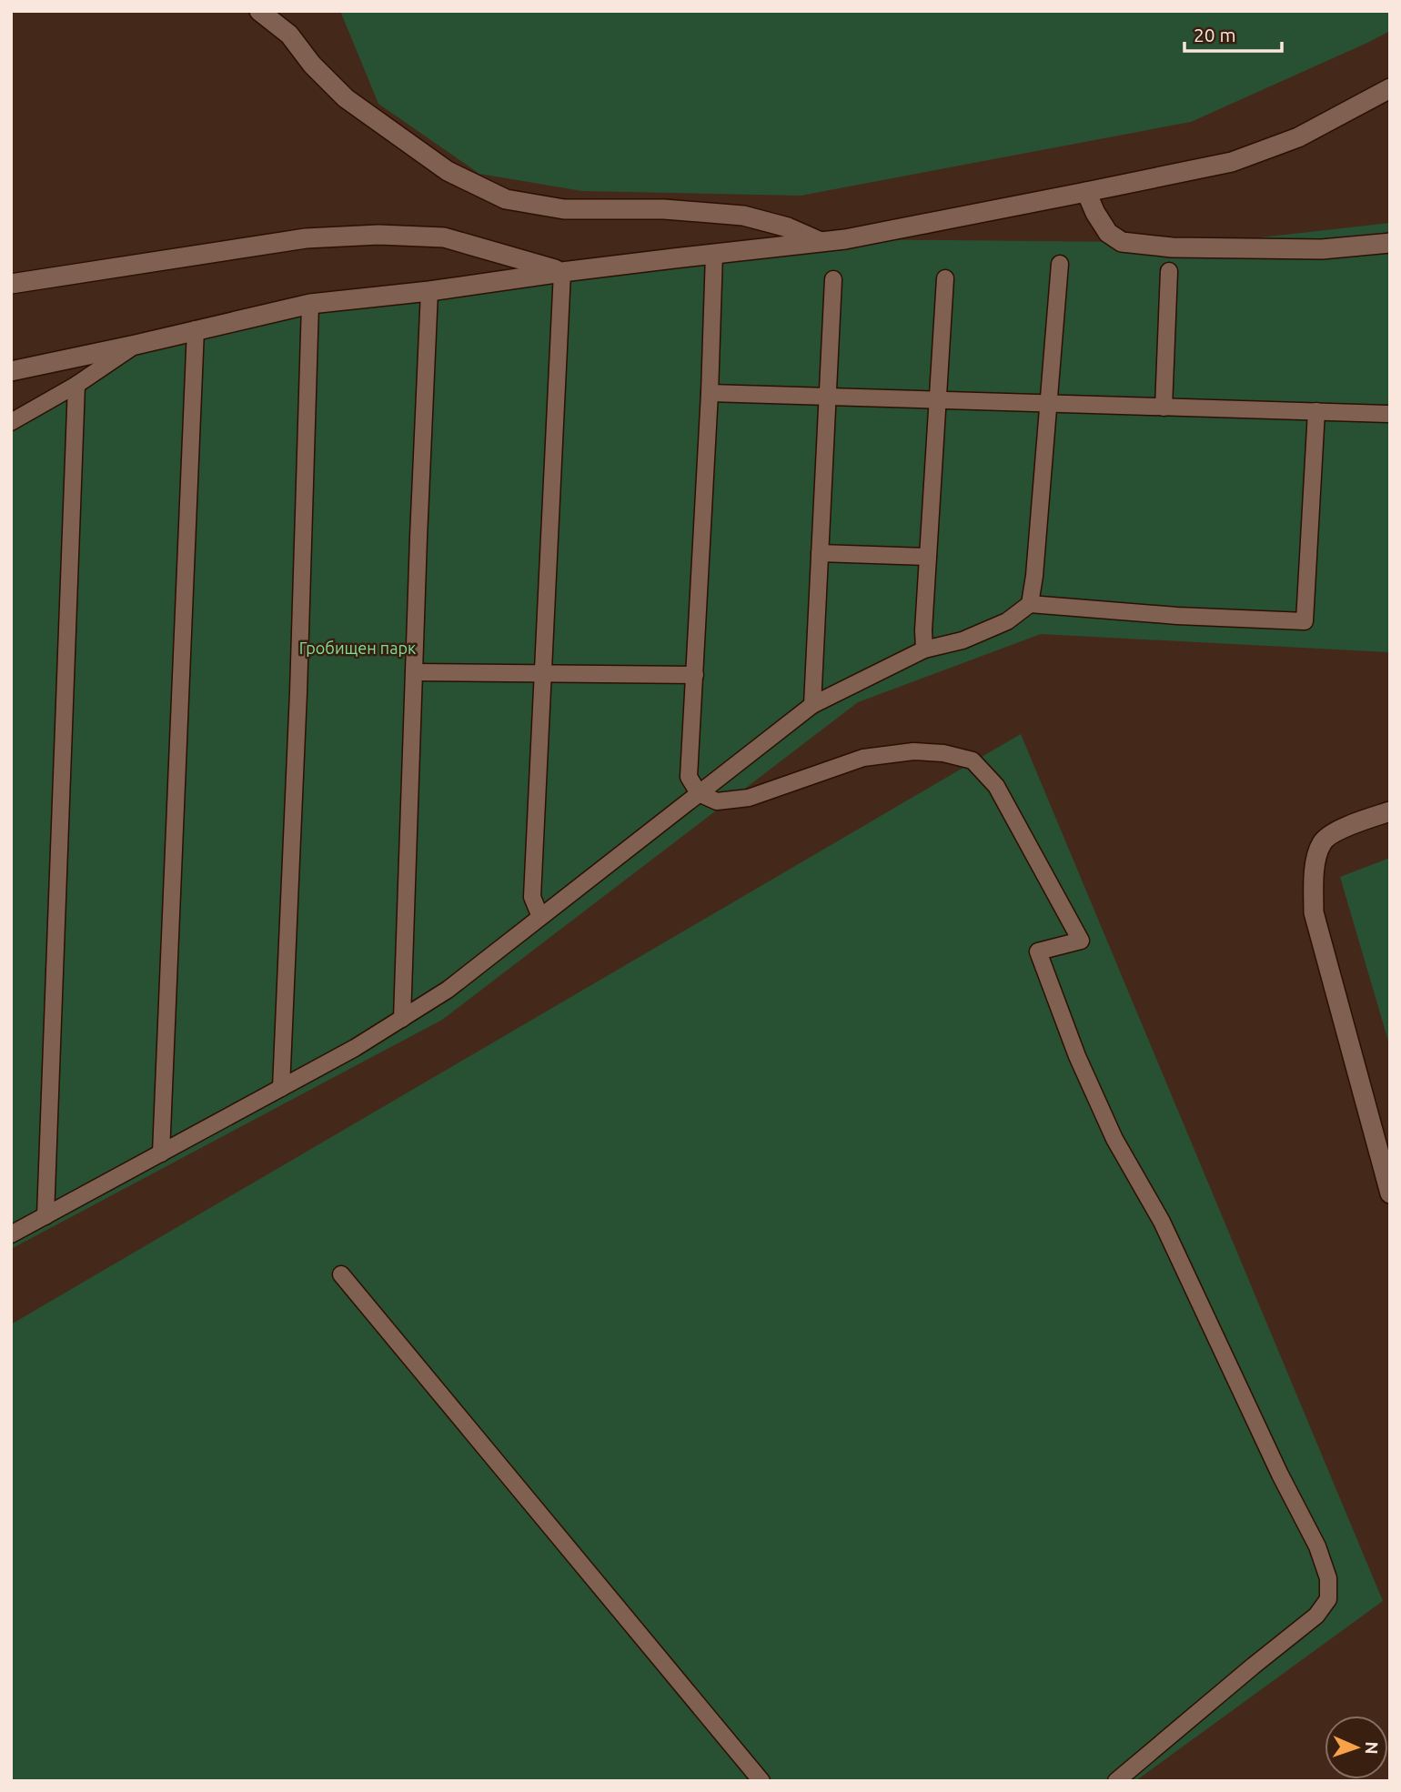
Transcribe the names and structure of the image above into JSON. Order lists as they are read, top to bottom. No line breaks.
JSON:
{"parks":["Гробищен парк"],"scale_bar":"20 m","north":"right"}
